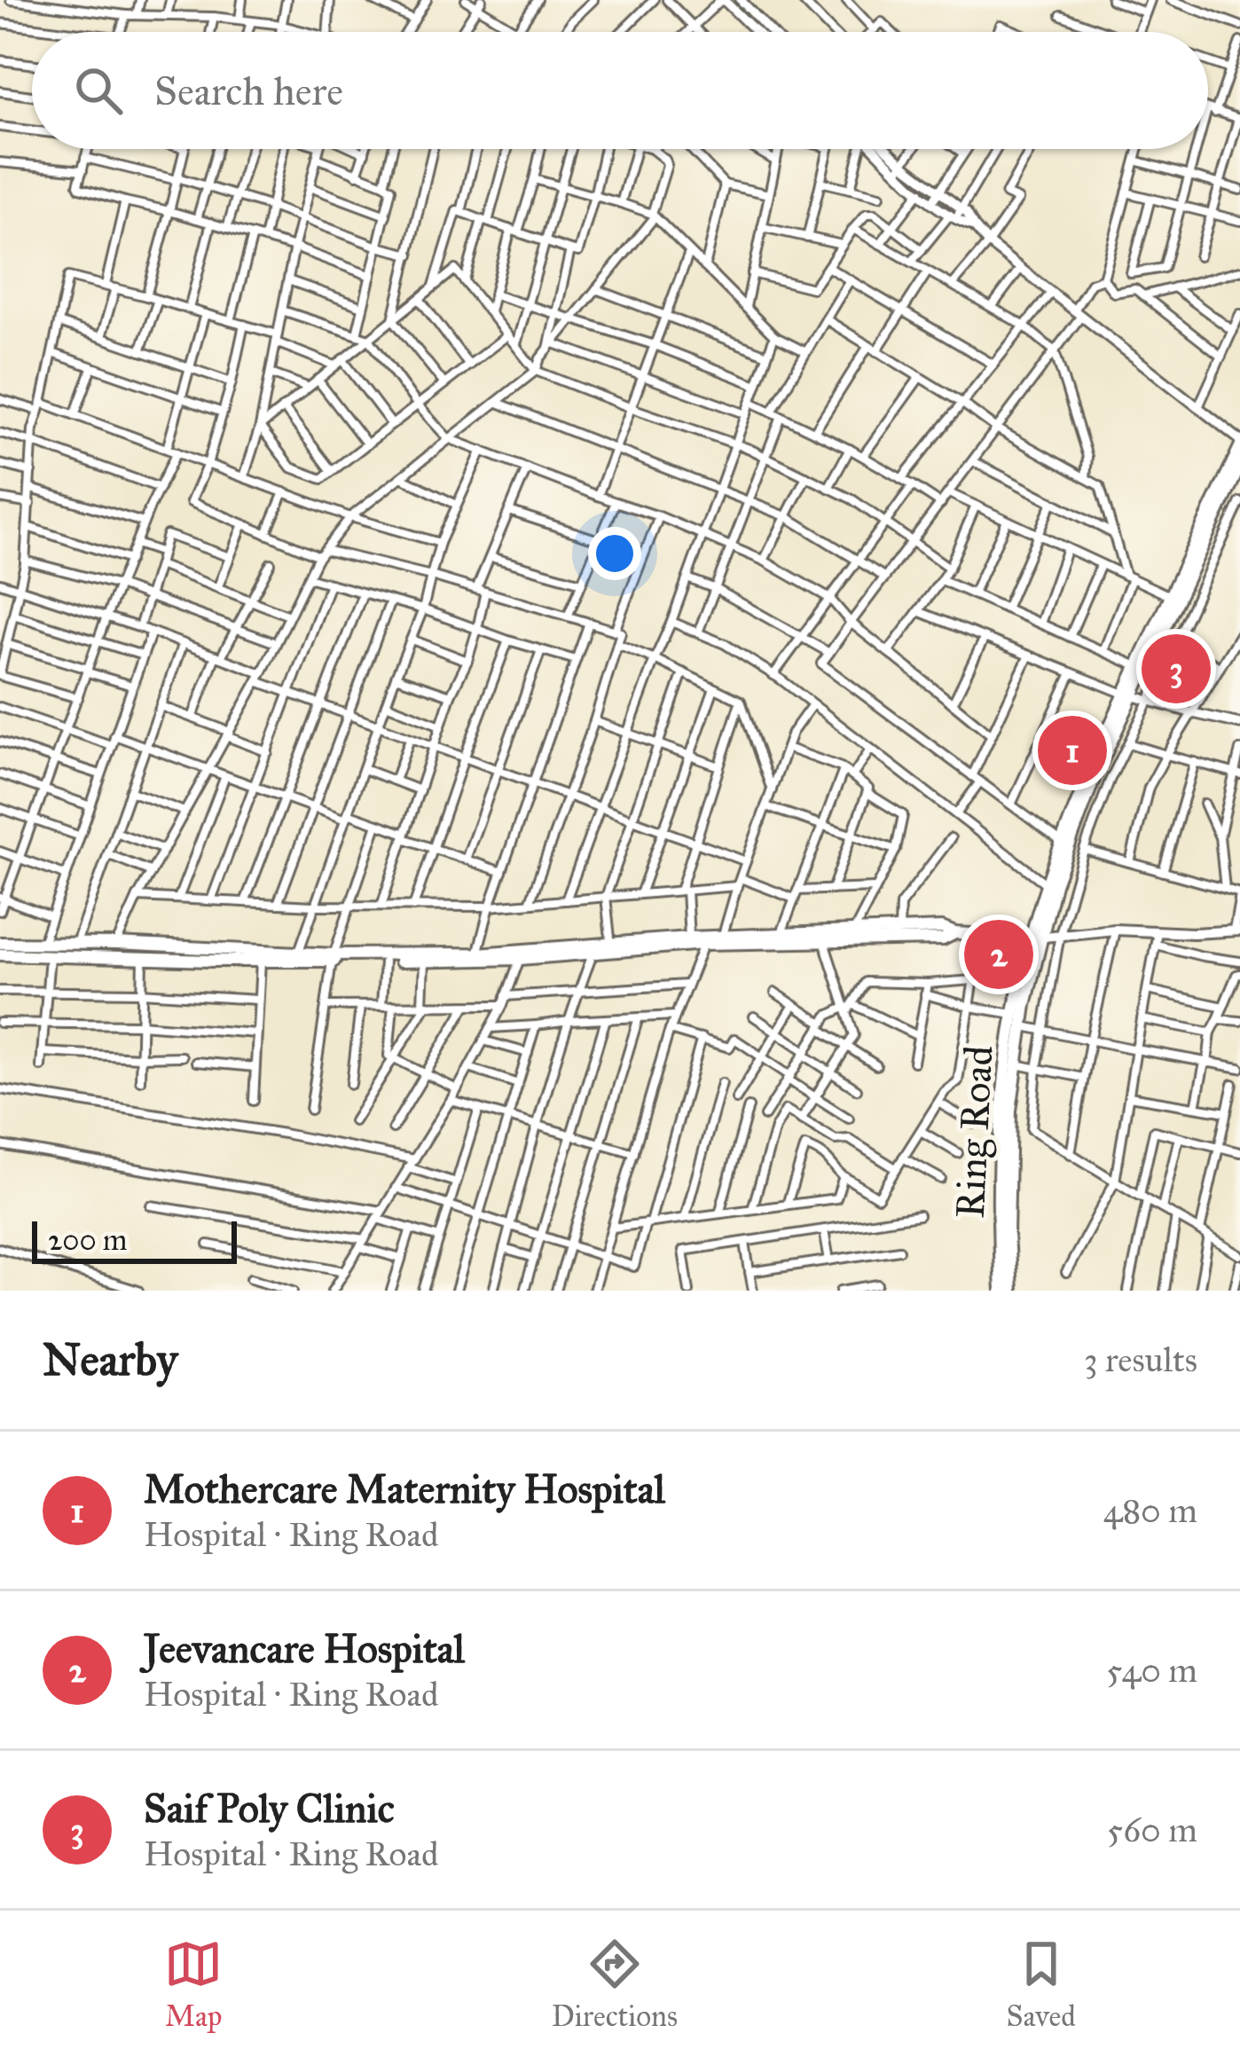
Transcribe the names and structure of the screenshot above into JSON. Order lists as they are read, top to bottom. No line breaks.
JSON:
{"streets":{"main road":["Ring Road"]},"scale_bar":"200 m","page":{"search":"Search here","pins":["3","1","2"],"scale":"200 m","heading":["Nearby","3 results"],"list":[{"mark":"1","name":"Mothercare Maternity Hospital","note":"Hospital · Ring Road","value":"480 m"},{"mark":"2","name":"Jeevancare Hospital","note":"Hospital · Ring Road","value":"540 m"},{"mark":"3","name":"Saif Poly Clinic","note":"Hospital · Ring Road","value":"560 m"}],"nav":["Map","Directions","Saved"]}}
